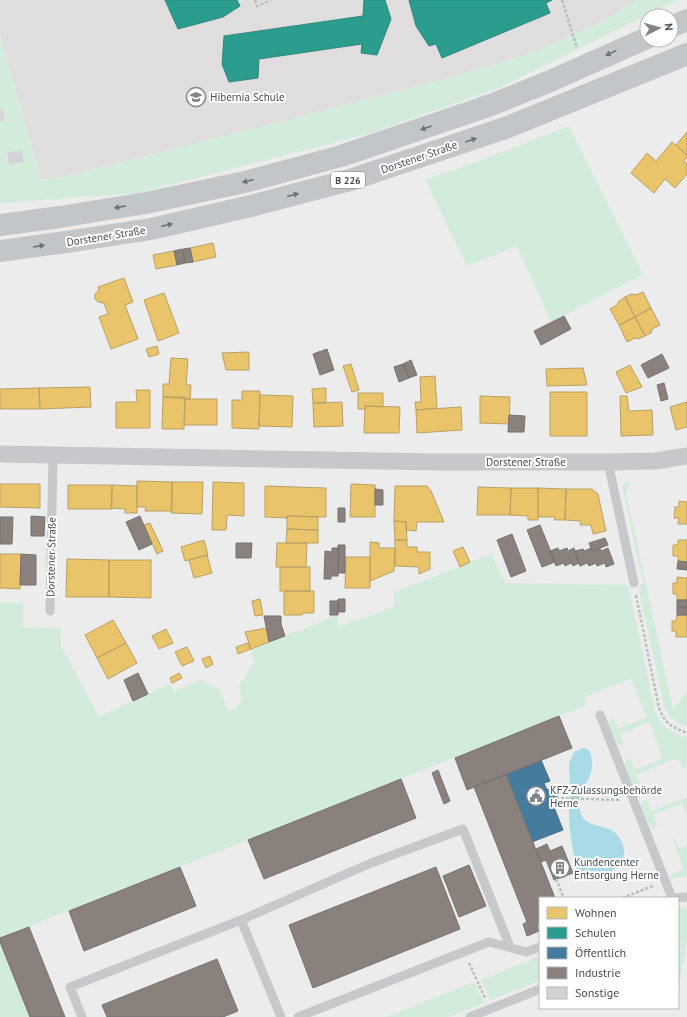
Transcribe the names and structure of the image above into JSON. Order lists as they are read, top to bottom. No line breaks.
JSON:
{"streets":{"main road":["Dorstener Straße","B 226"]},"places":{"school or university":["Hibernia Schule"],"public building":["KFZ-Zulassungsbehörde Herne"],"building":["Kundencenter Entsorgung Herne"]},"legend":["Wohnen","Schulen","Öffentlich","Industrie","Sonstige"],"north":"right"}
